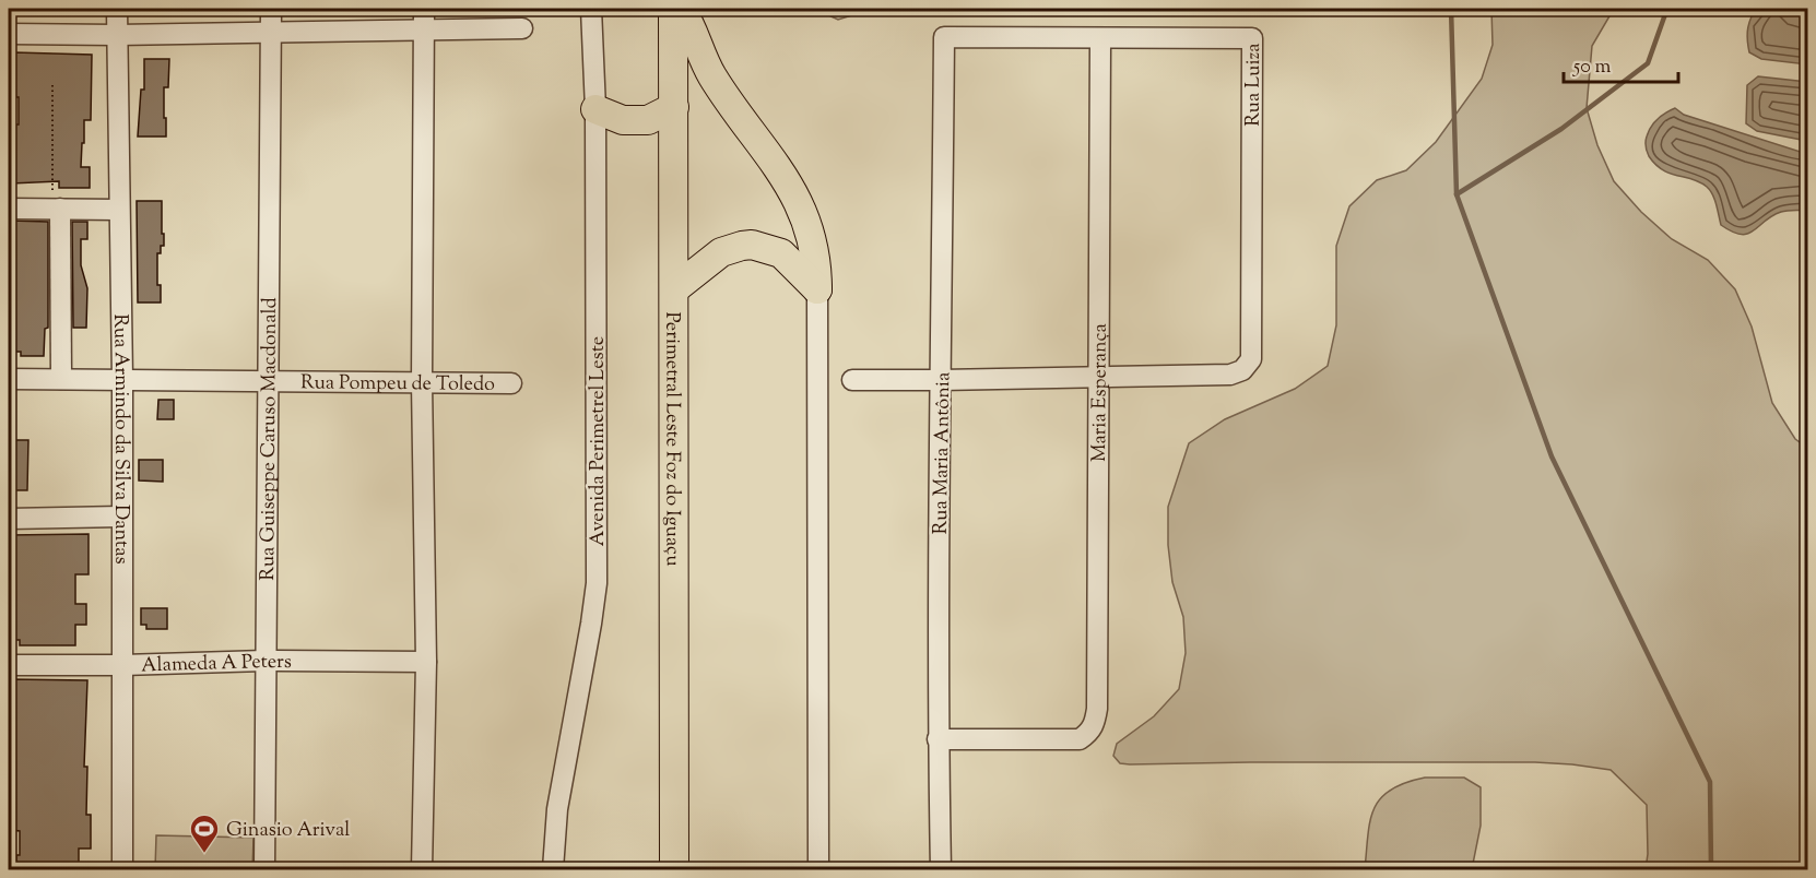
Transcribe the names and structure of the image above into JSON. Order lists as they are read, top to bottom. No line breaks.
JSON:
{"streets":{"highway":["Perimetral Leste Foz do Iguaçu"],"street":["Rua Luiza","Rua Pompeu de Toledo","Maria Esperança","Rua Armindo da Silva Dantas","Rua Guiseppe Caruso Macdonald","Avenida Perimetrel Leste","Rua Maria Antônia","Alameda A Peters"]},"crossings":[["Rua Luiza","Maria Esperança"],["Rua Luiza","Rua Maria Antônia"],["Rua Pompeu de Toledo","Rua Armindo da Silva Dantas"],["Rua Pompeu de Toledo","Rua Guiseppe Caruso Macdonald"],["Maria Esperança","Rua Maria Antônia"],["Rua Armindo da Silva Dantas","Alameda A Peters"],["Rua Guiseppe Caruso Macdonald","Alameda A Peters"]],"places":{"sports":["Ginasio Arival"]},"scale_bar":"50 m"}
